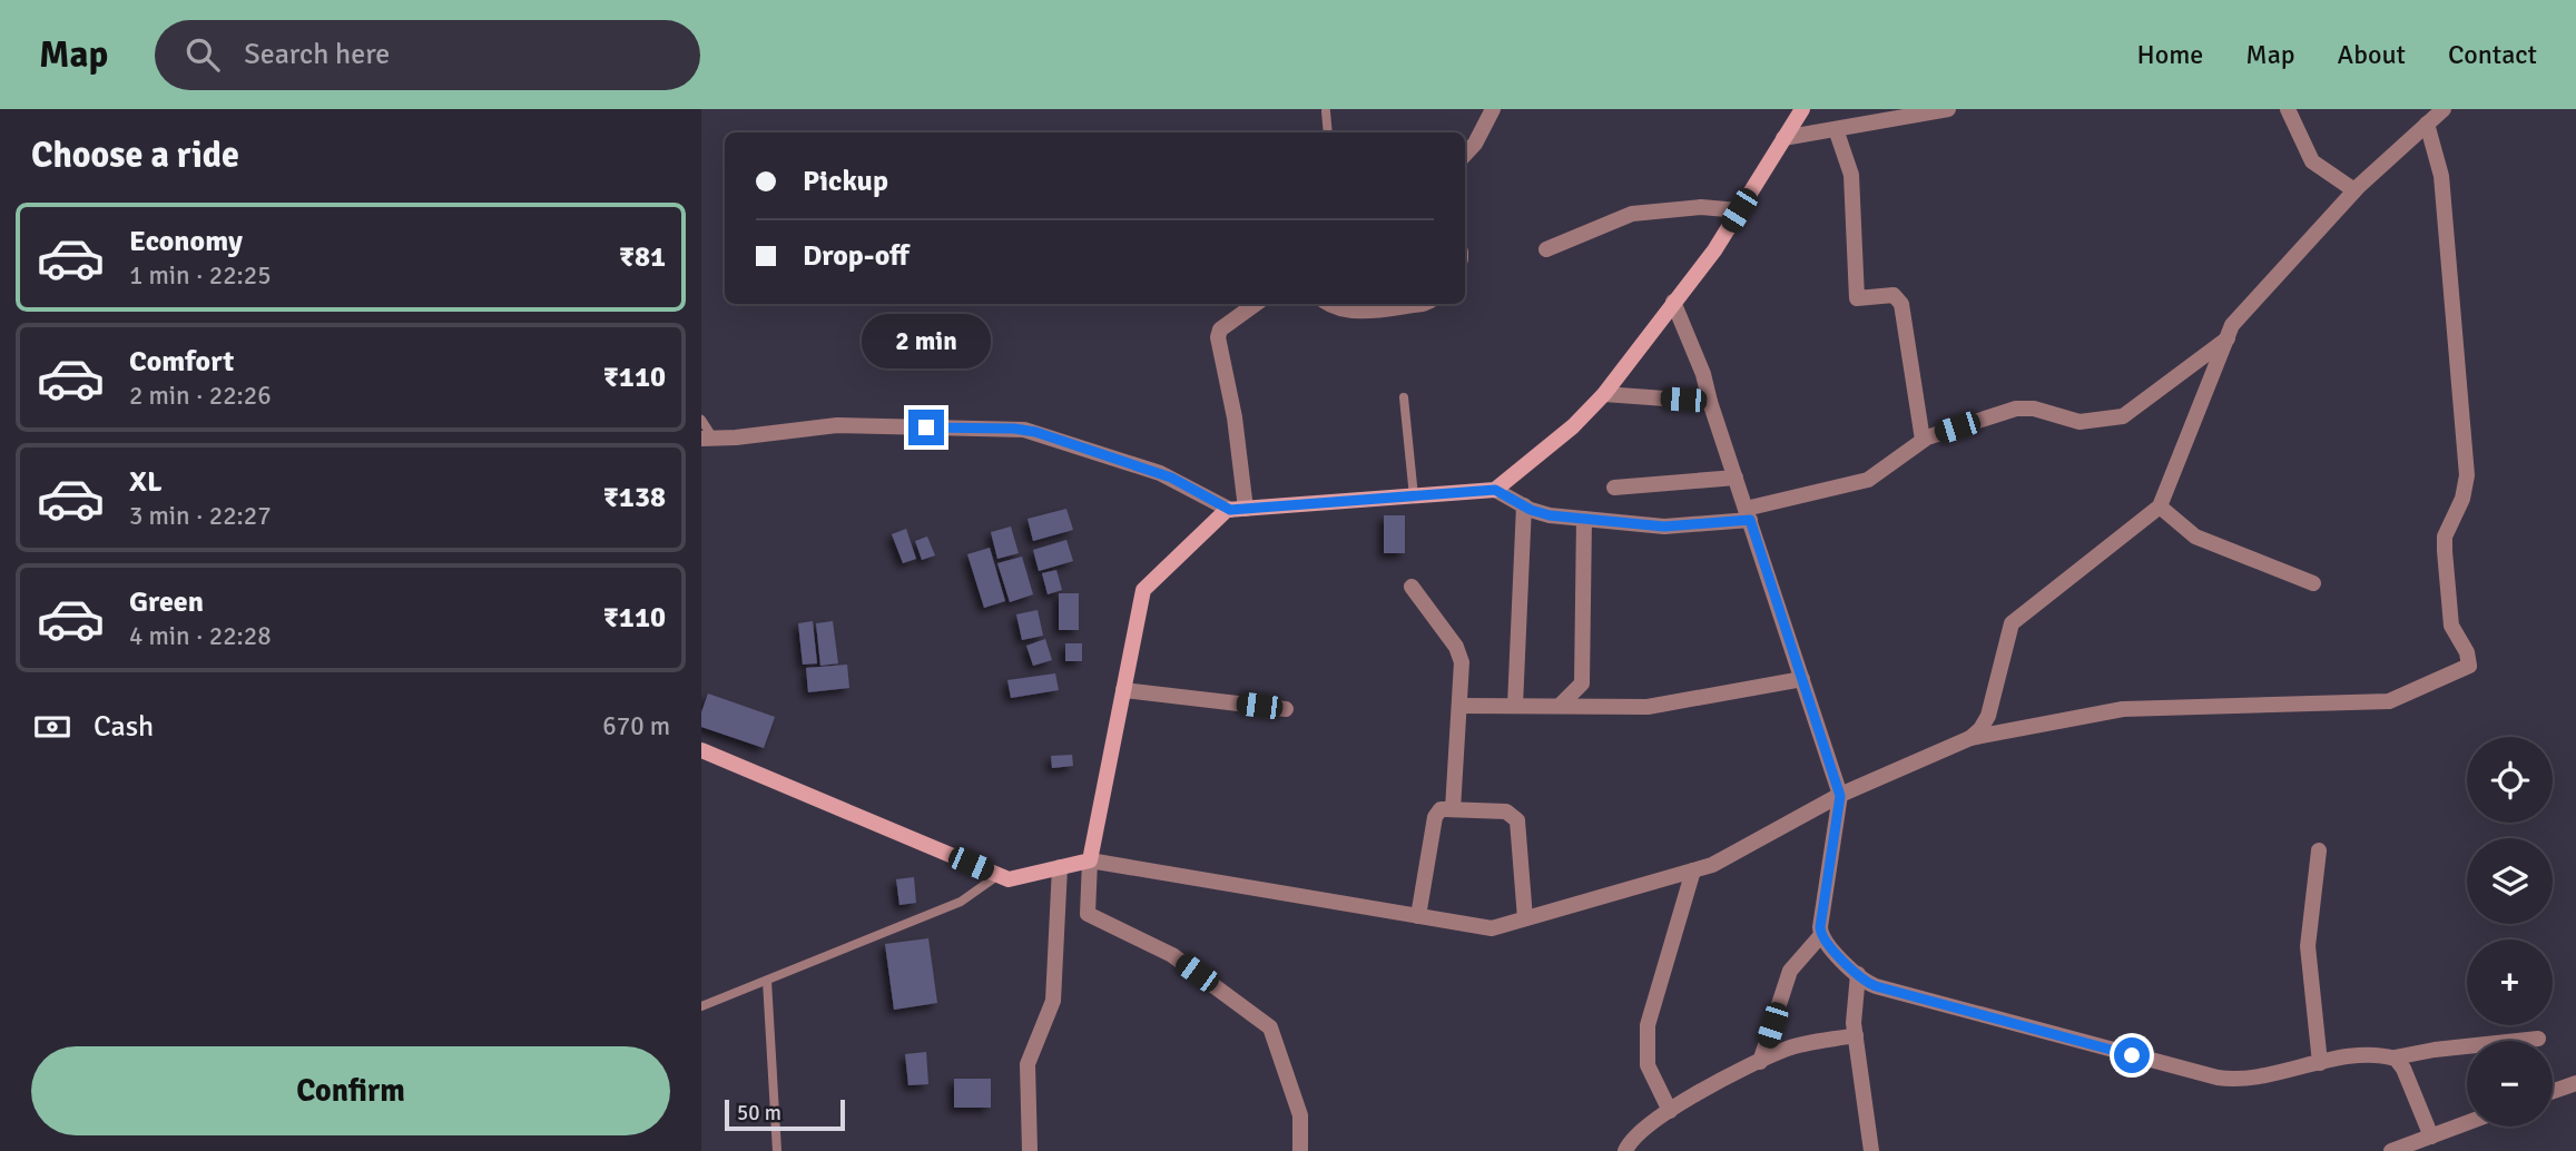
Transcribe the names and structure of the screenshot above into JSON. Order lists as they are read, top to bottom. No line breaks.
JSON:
{"scale_bar":"50 m","page":{"header":"Map","search":"Search here","nav":["Home","Map","About","Contact"],"heading":"Choose a ride","banner":["Pickup","Drop-off"],"list":[{"name":"Economy","note":"1 min · 22:25","value":"₹81"},{"name":"Comfort","note":"2 min · 22:26","value":"₹110"},{"name":"XL","note":"3 min · 22:27","value":"₹138"},{"name":"Green","note":"4 min · 22:28","value":"₹110"}],"bubble":"2 min","pay":["Cash","670 m"],"map_buttons":["+","−"],"buttons":"Confirm","scale":"50 m"}}
